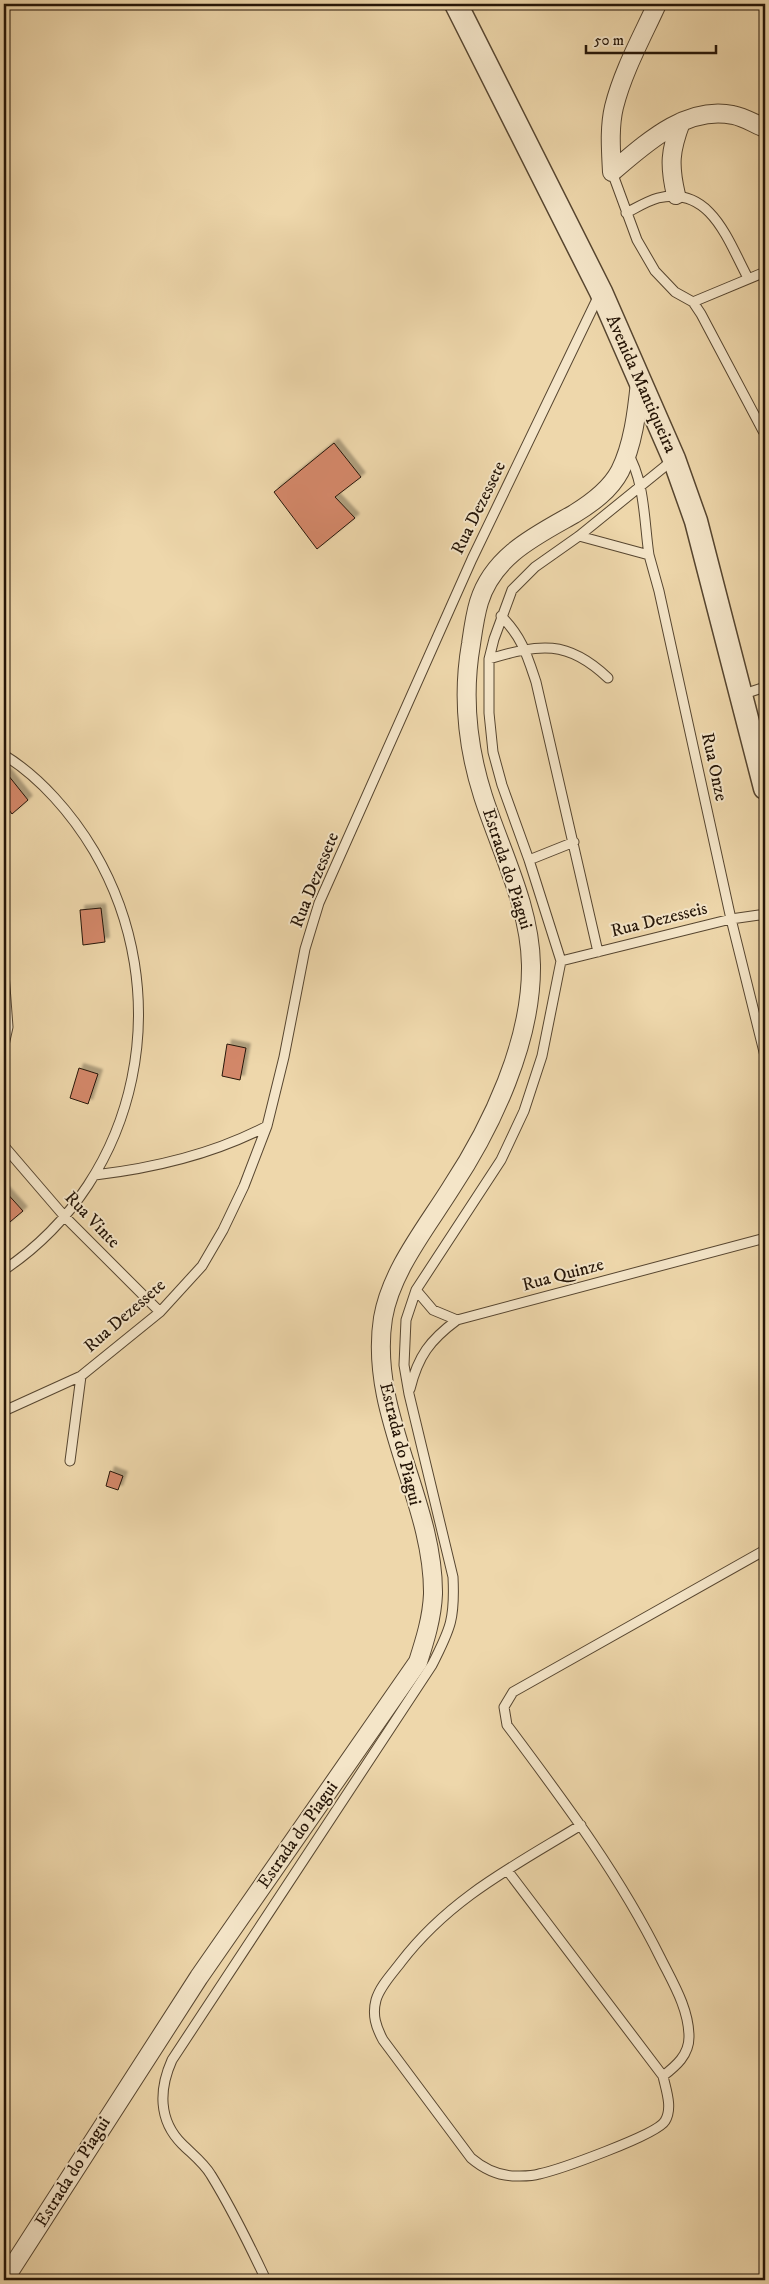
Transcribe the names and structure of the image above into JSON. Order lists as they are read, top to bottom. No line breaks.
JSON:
{"streets":{"street":["Avenida Mantiqueira","Estrada do Piagui"],"lane":["Rua Dezessete","Rua Onze","Rua Dezesseis","Rua Vinte","Rua Quinze"]},"crossings":[["Avenida Mantiqueira","Rua Dezessete"],["Avenida Mantiqueira","Estrada do Piagui"],["Rua Dezessete","Rua Vinte"],["Rua Onze","Estrada do Piagui"],["Rua Onze","Rua Dezesseis"]],"scale_bar":"50 m"}
